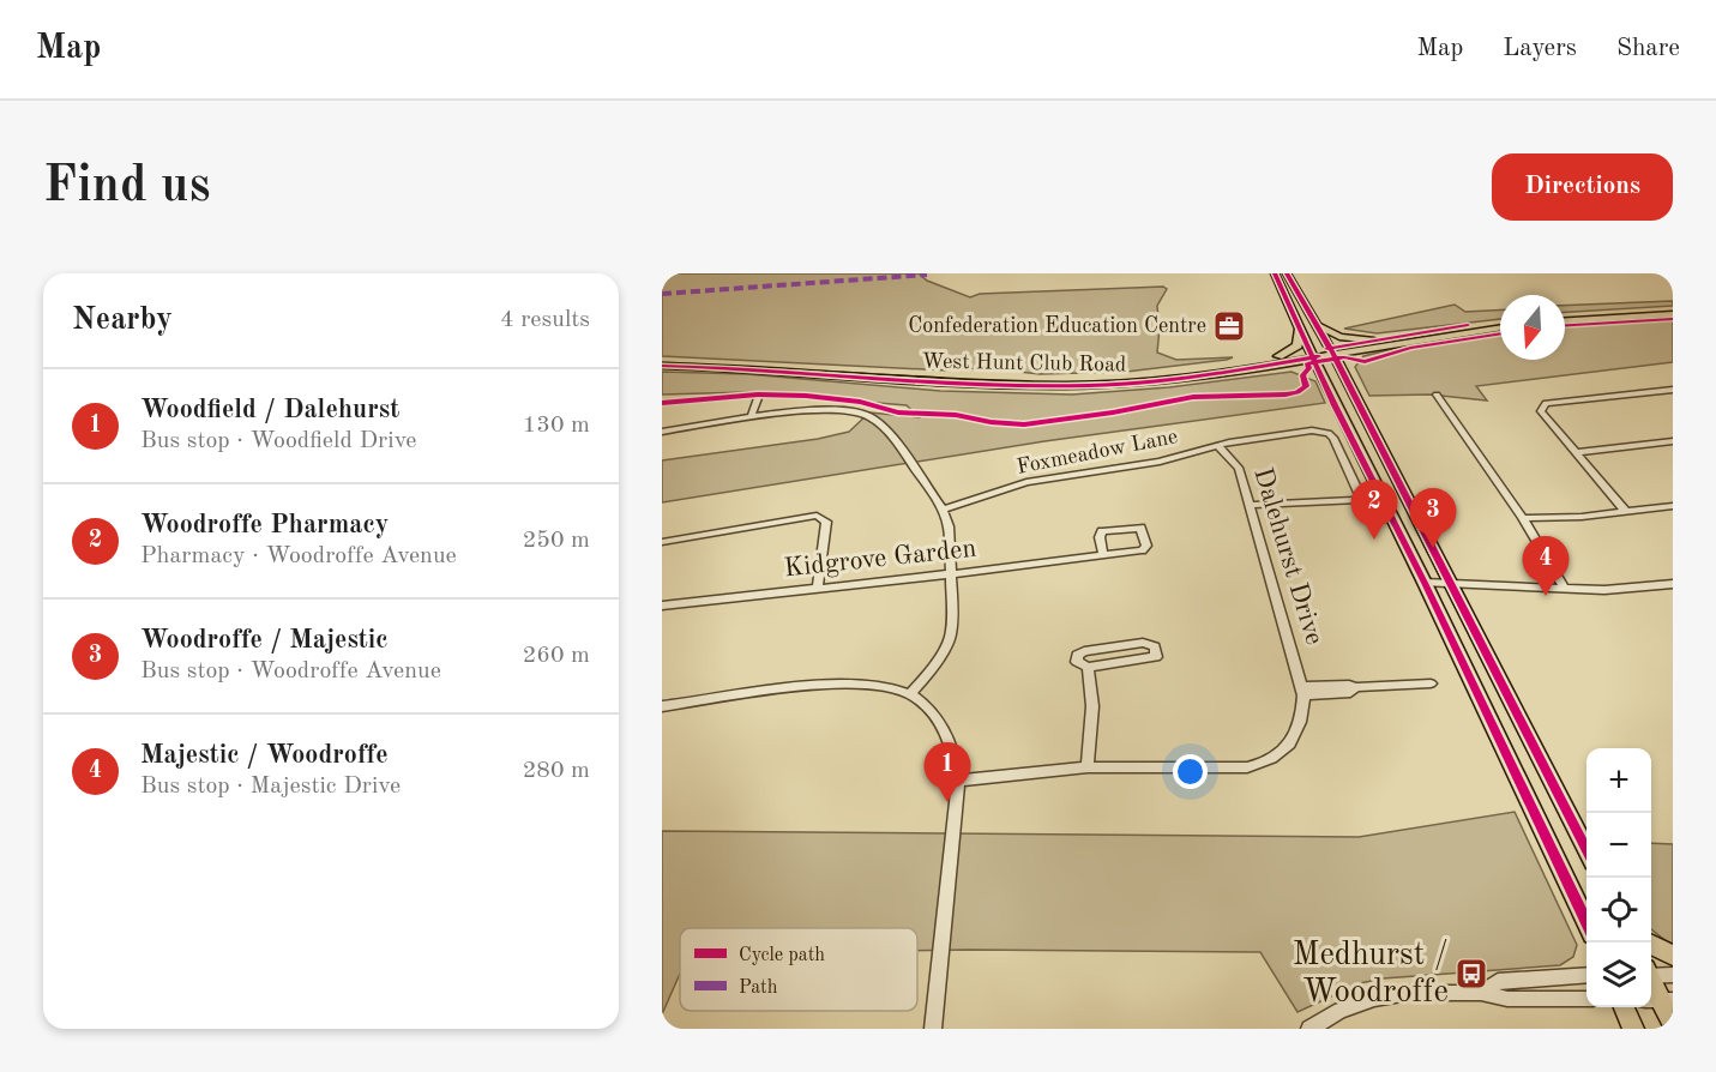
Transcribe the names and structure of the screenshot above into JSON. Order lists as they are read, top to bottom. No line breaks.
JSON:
{"streets":{"main road":["West Hunt Club Road"],"street":["Foxmeadow Lane","Dalehurst Drive","Kidgrove Garden"]},"crossings":[["Foxmeadow Lane","Dalehurst Drive"]],"places":{"office":["Confederation Education Centre"],"bus stop":["Medhurst / Woodroffe"]},"legend":["Cycle path","Path"],"north":"bottom","page":{"header":"Map","nav":["Map","Layers","Share"],"buttons":"Directions","title":"Find us","heading":["Nearby","4 results"],"list":[{"mark":"1","name":"Woodfield / Dalehurst","note":"Bus stop · Woodfield Drive","value":"130 m"},{"mark":"2","name":"Woodroffe Pharmacy","note":"Pharmacy · Woodroffe Avenue","value":"250 m"},{"mark":"3","name":"Woodroffe / Majestic","note":"Bus stop · Woodroffe Avenue","value":"260 m"},{"mark":"4","name":"Majestic / Woodroffe","note":"Bus stop · Majestic Drive","value":"280 m"}],"pins":["2","3","4","1"],"map_buttons":["+","−"]}}
